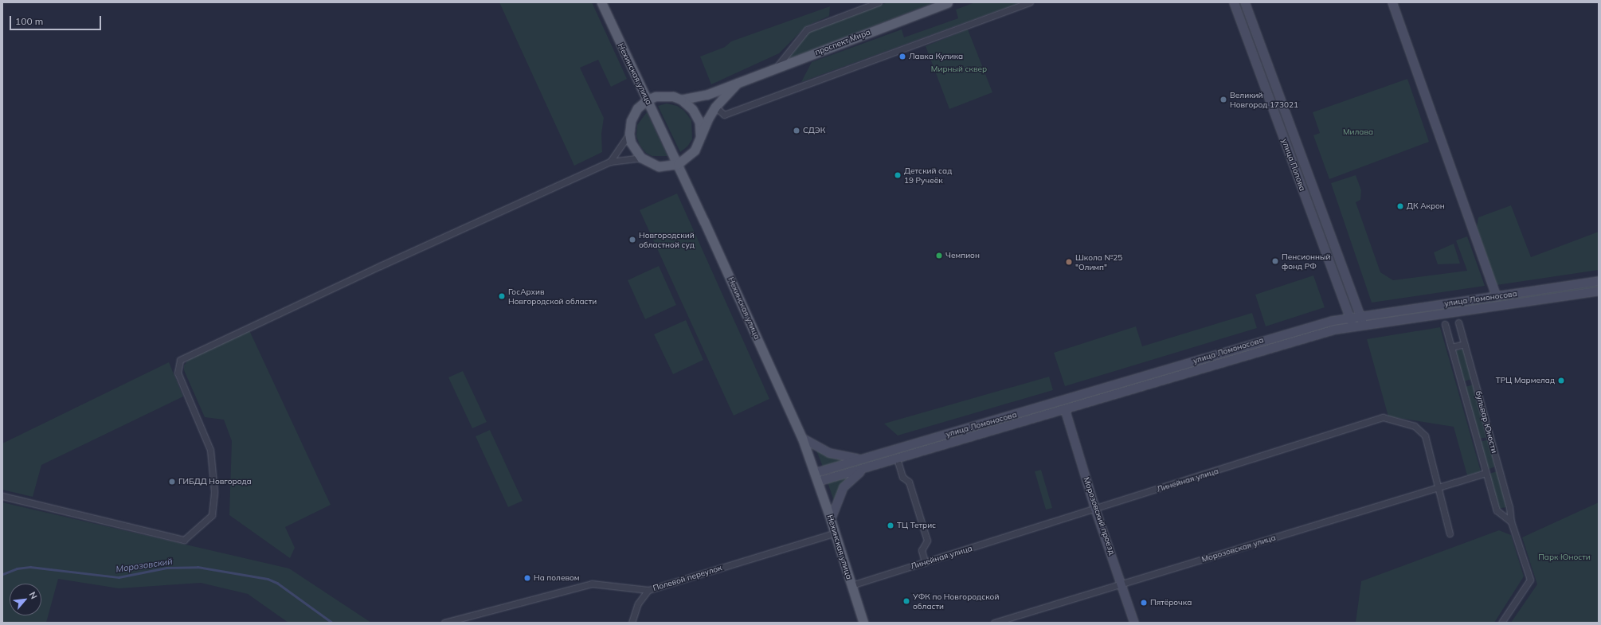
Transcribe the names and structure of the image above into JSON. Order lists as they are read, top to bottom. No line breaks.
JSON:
{"streets":{"main road":["проспект Мира","Нехинская улица","улица Попова","улица Ломоносова","Морозовский проезд"],"street":["бульвар Юности","Линейная улица","Морозовская улица","Полевой переулок"]},"crossings":[["проспект Мира","Нехинская улица"],["Нехинская улица","улица Ломоносова"],["Нехинская улица","Линейная улица"],["Нехинская улица","Полевой переулок"],["улица Попова","улица Ломоносова"],["улица Ломоносова","Морозовский проезд"],["Линейная улица","Морозовский проезд"],["Линейная улица","Морозовская улица"],["Морозовский проезд","Морозовская улица"]],"water":["Морозовский"],"parks":["Мирный сквер","Милава","Парк Юности"],"places":["Лавка Кулика","Великий Новгород 173021","СДЭК","Детский сад 19 Ручеёк","ДК Акрон","Новгородский областной суд","Чемпион","Пенсионный фонд РФ","Школа №25 \"Олимп\"","ГосАрхив Новгородской области","ТРЦ Мармелад","ГИБДД Новгорода","ТЦ Тетрис","На полевом","УФК по Новгородской области","Пятёрочка"],"scale_bar":"100 m","north":"top right"}
